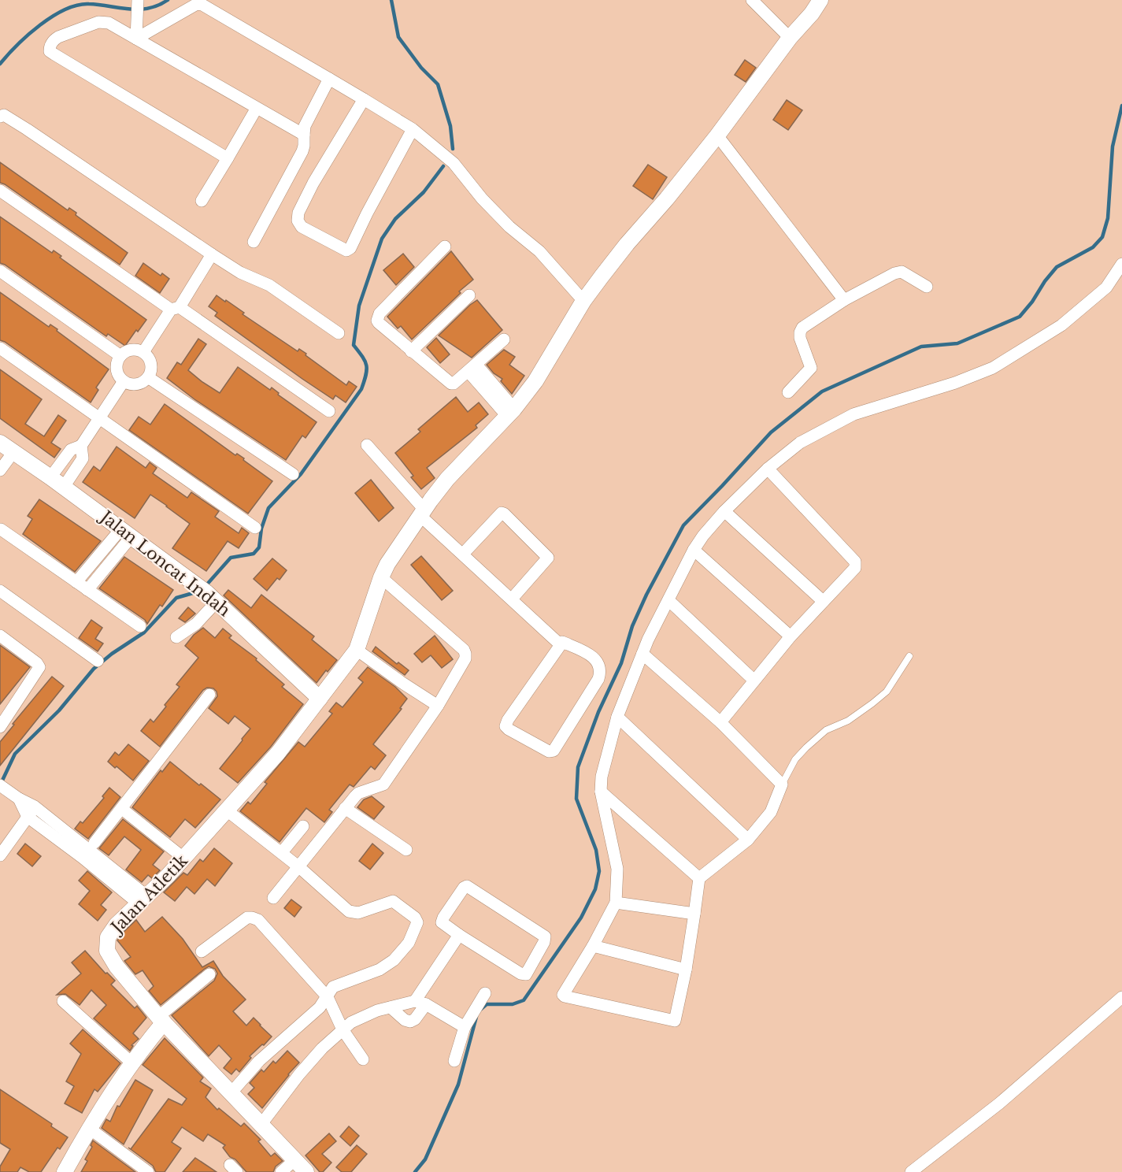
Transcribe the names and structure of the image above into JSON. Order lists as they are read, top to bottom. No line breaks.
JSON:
{"streets":{"street":["Jalan Loncat Indah","Jalan Atletik"]},"crossings":[["Jalan Loncat Indah","Jalan Atletik"]]}
